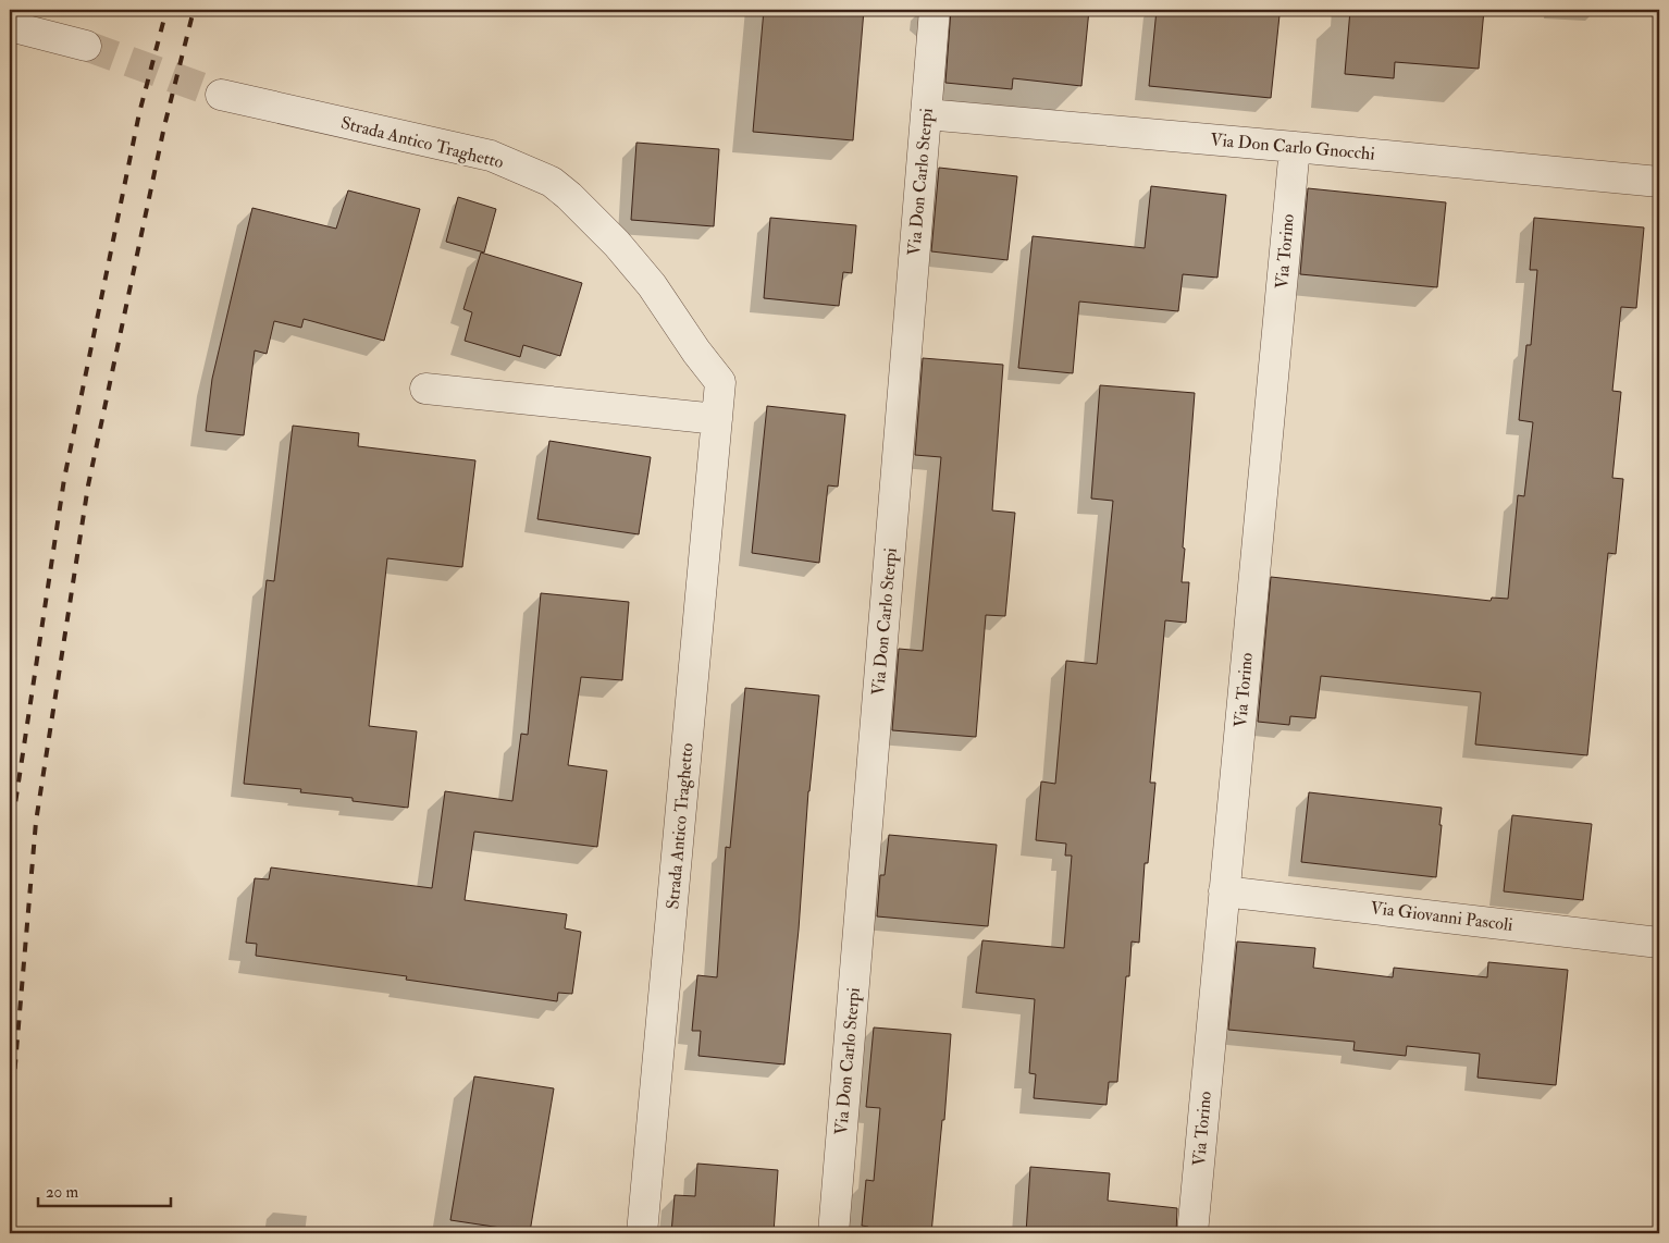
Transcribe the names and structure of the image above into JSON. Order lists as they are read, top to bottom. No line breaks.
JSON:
{"streets":{"street":["Strada Antico Traghetto","Via Don Carlo Gnocchi","Via Don Carlo Sterpi","Via Torino","Via Giovanni Pascoli"]},"crossings":[["Via Don Carlo Gnocchi","Via Don Carlo Sterpi"],["Via Don Carlo Gnocchi","Via Torino"],["Via Torino","Via Giovanni Pascoli"]],"scale_bar":"20 m"}
